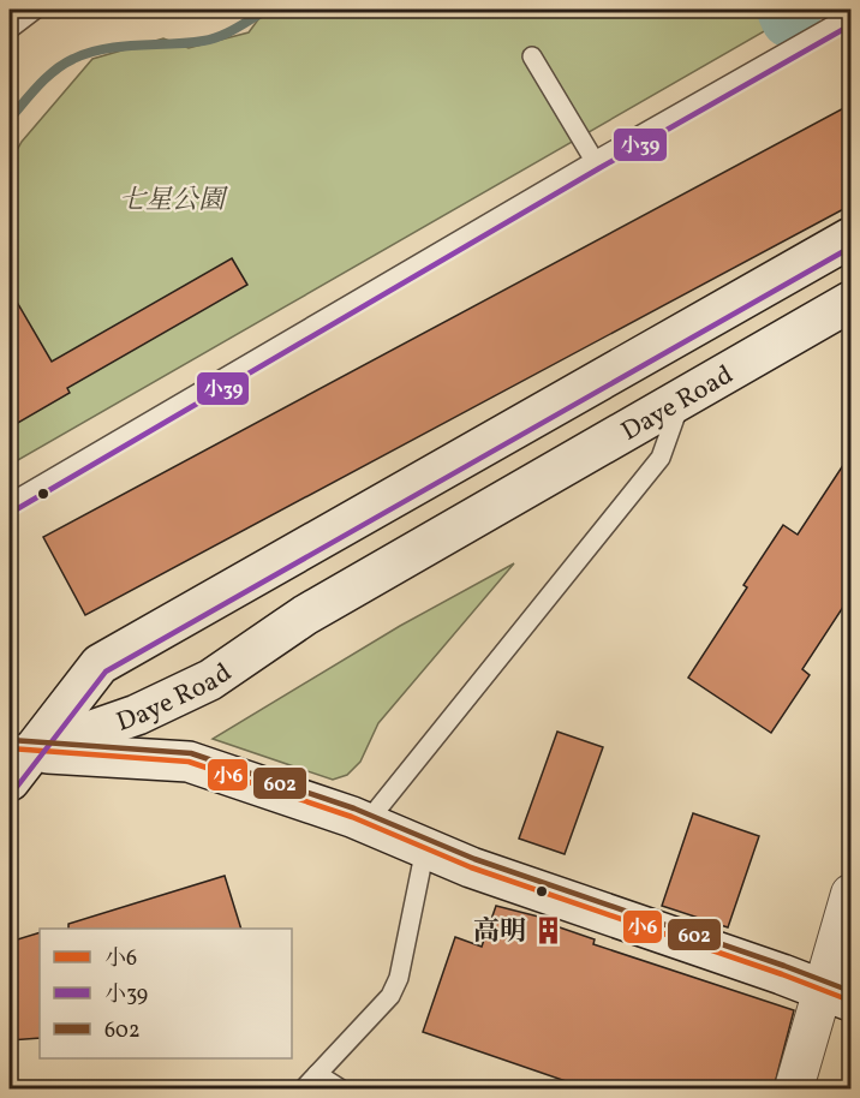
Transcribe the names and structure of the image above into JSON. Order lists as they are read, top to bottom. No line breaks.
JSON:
{"streets":{"main road":["Daye Road"]},"parks":["七星公園"],"places":{"building":["高明"]},"lines":["transit line 小39","transit line 602","transit line 小6"],"legend":["小6","小39","602"]}
